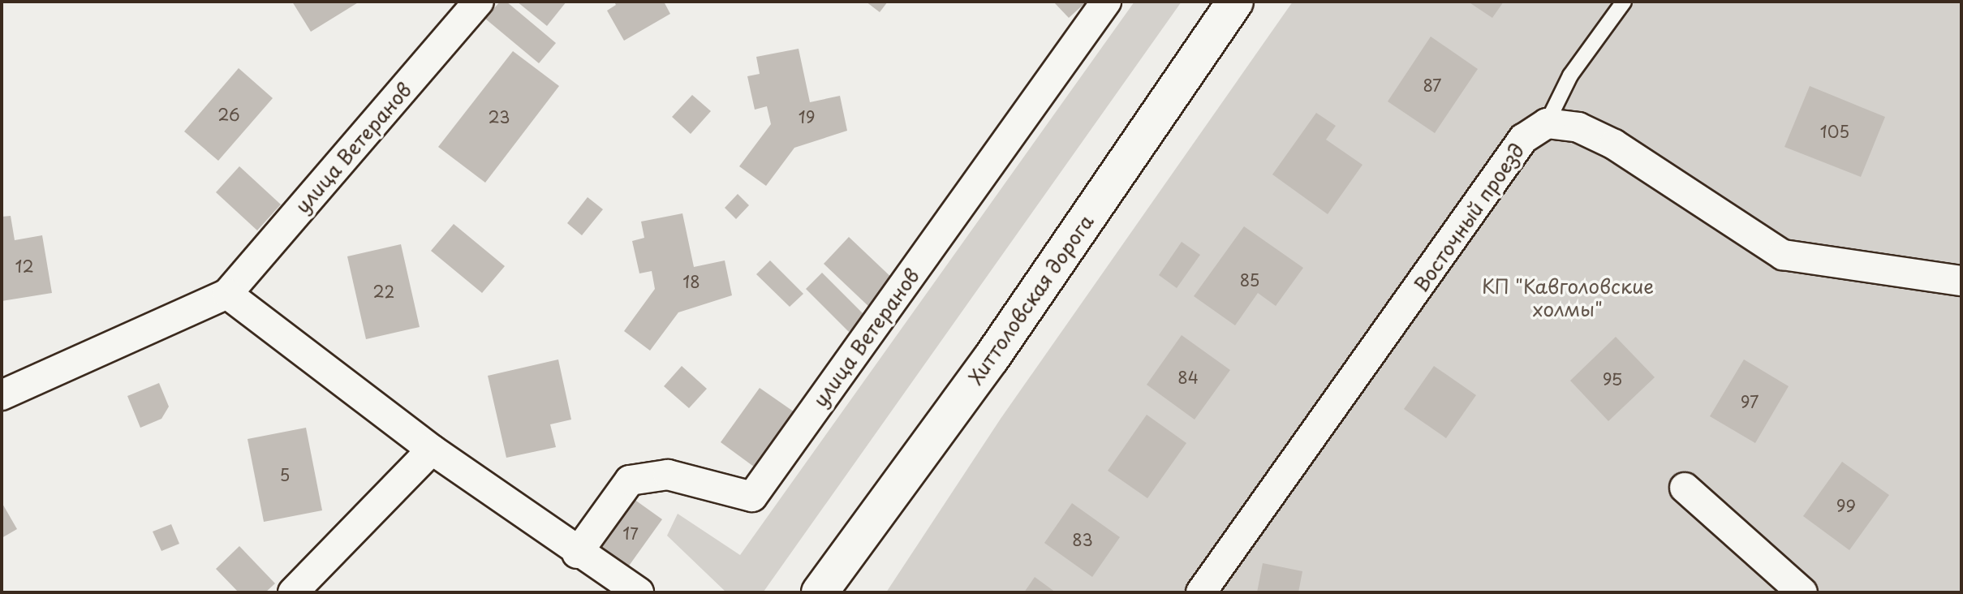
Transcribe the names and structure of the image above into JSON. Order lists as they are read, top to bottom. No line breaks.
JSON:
{"streets":{"street":["улица Ветеранов","Восточный проезд","Хиттоловская дорога"]},"parks":["КП \"Кавголовские холмы\""],"house_numbers":["87","26","23","19","105","12","85","18","22","84","95","97","5","99","17","83"]}
